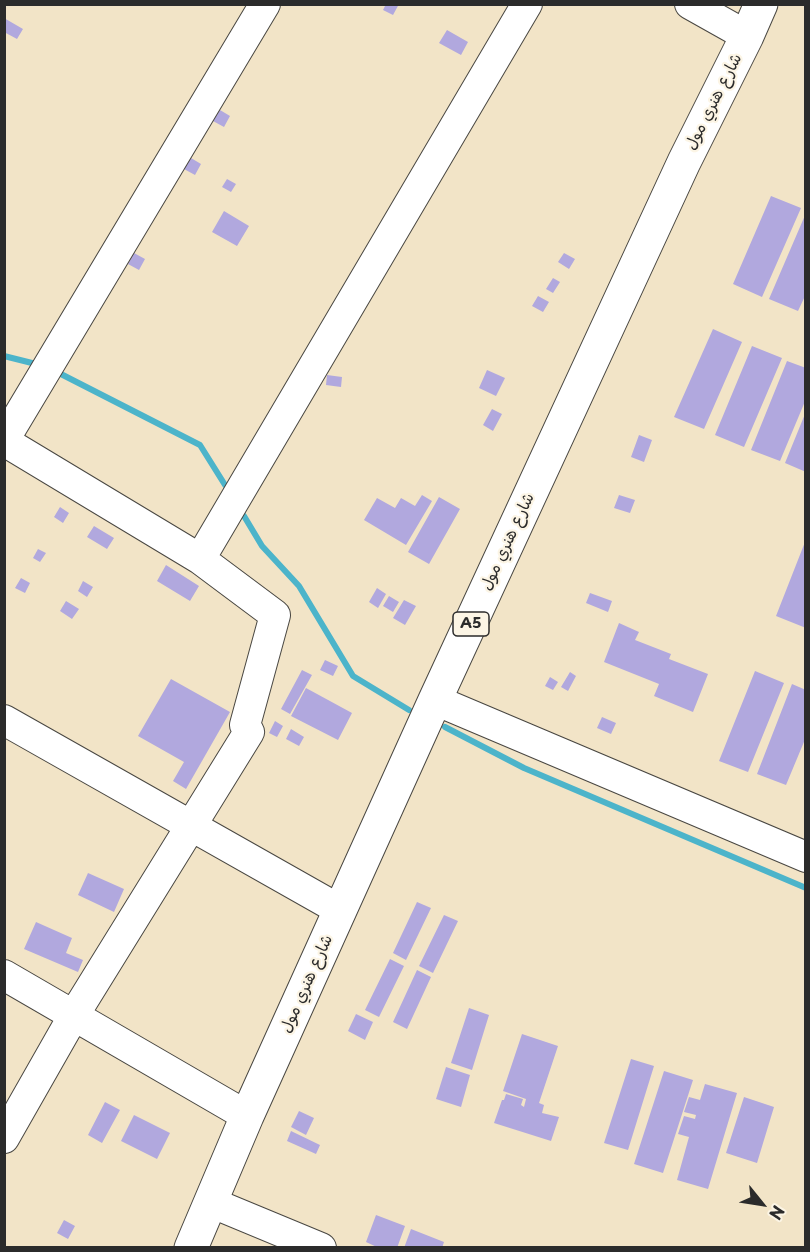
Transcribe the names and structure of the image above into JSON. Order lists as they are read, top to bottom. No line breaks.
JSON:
{"streets":{"highway":["شارع هنري مول","A5"]},"north":"bottom right"}
